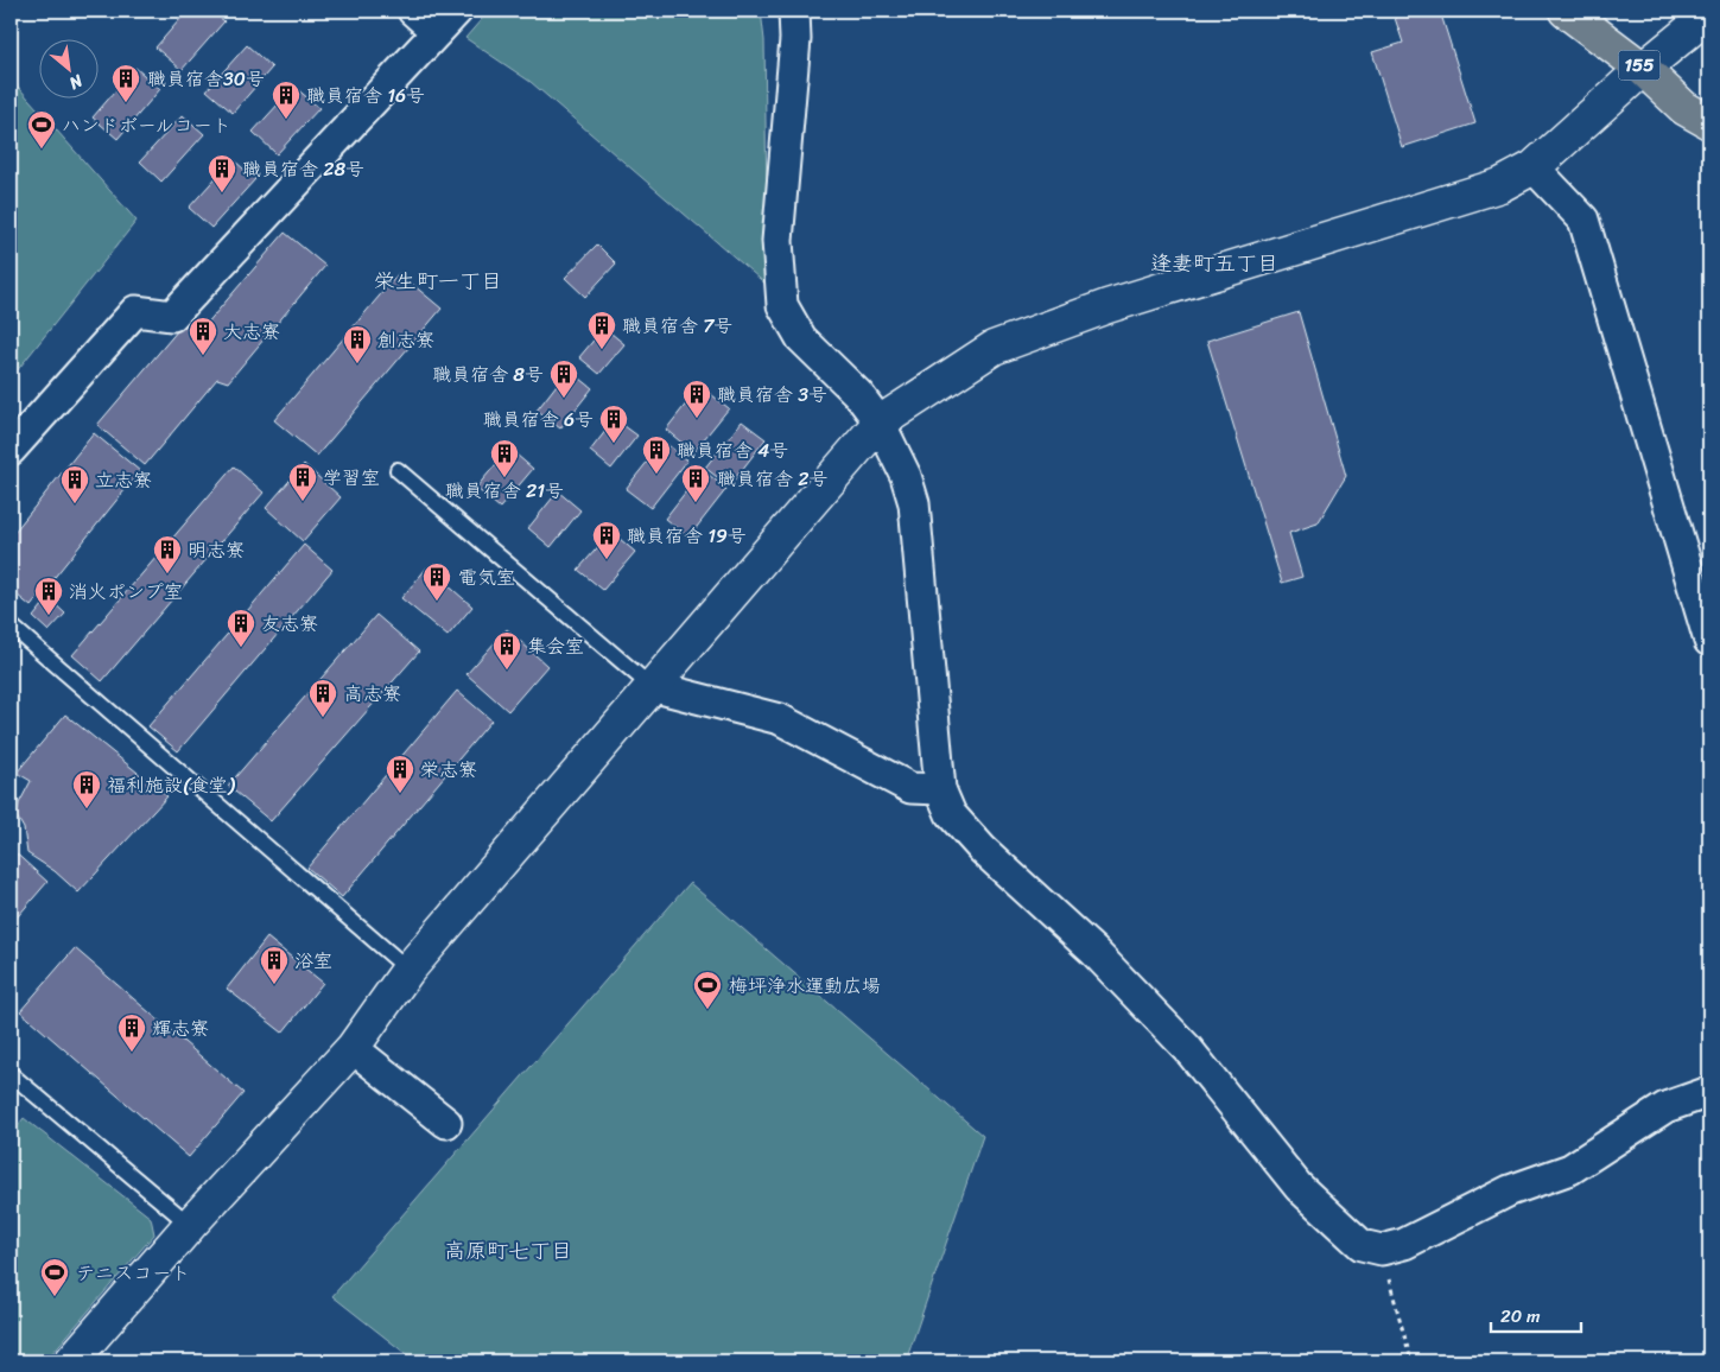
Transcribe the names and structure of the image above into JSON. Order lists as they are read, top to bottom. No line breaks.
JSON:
{"streets":{"highway":["155"]},"districts":["逢妻町五丁目","栄生町一丁目","高原町七丁目"],"places":{"building":["職員宿舎30号","職員宿舎 16号","職員宿舎 28号","職員宿舎 7号","大志寮","創志寮","職員宿舎 8号","職員宿舎 3号","職員宿舎 6号","職員宿舎 4号","職員宿舎 21号","学習室","職員宿舎 2号","立志寮","職員宿舎 19号","明志寮","電気室","消火ポンプ室","友志寮","集会室","高志寮","栄志寮","福利施設(食堂)","浴室","輝志寮"],"sports":["ハンドボールコート","梅坪浄水運動広場","テニスコート"]},"scale_bar":"20 m","north":"bottom right"}
